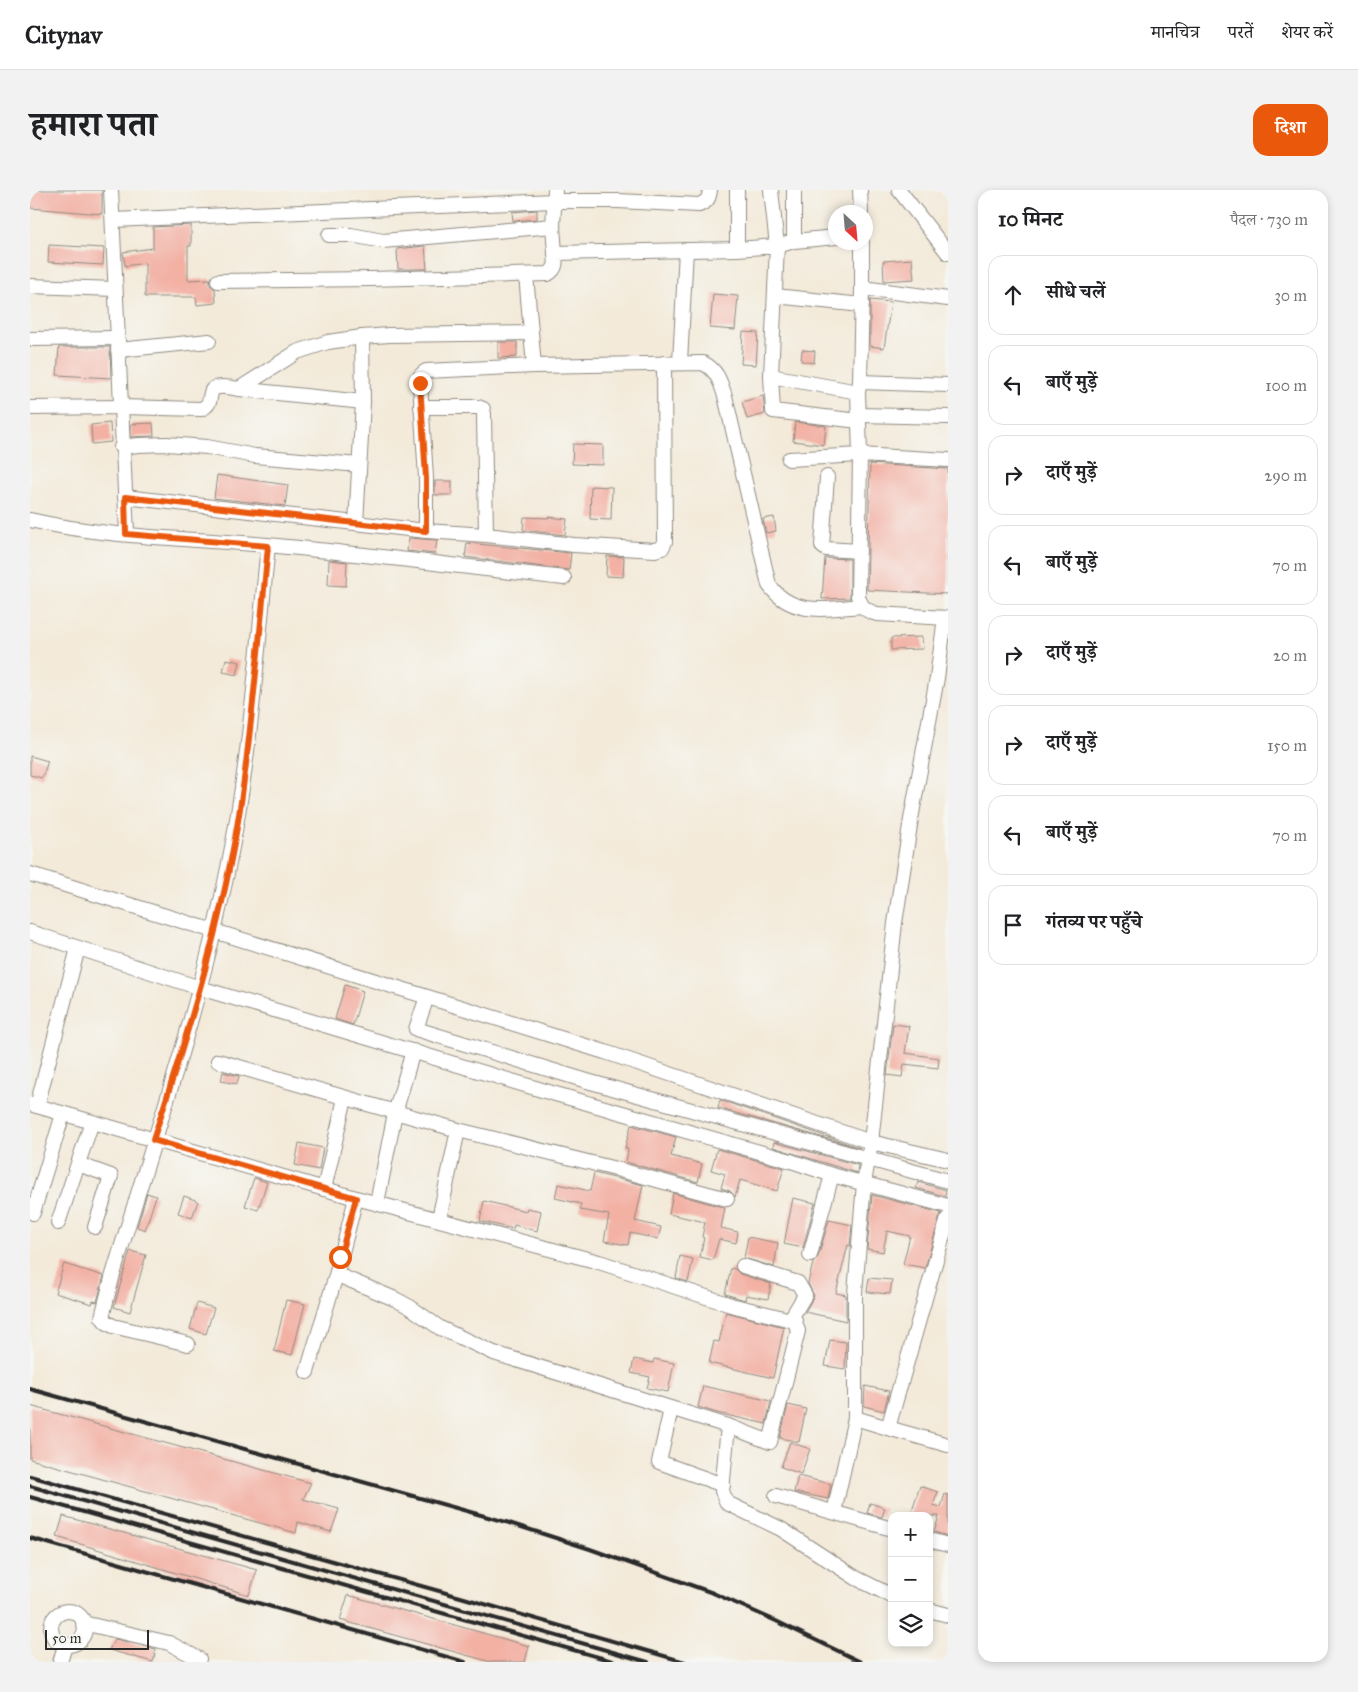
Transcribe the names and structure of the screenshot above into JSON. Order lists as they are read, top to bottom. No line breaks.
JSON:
{"scale_bar":"50 m","north":"bottom right","page":{"header":"Citynav","nav":["मानचित्र","परतें","शेयर करें"],"title":"हमारा पता","buttons":"दिशा","heading":["10 मिनट","पैदल · 730 m"],"list":[["सीधे चलें","30 m"],["बाएँ मुड़ें","100 m"],["दाएँ मुड़ें","290 m"],["बाएँ मुड़ें","70 m"],["दाएँ मुड़ें","20 m"],["दाएँ मुड़ें","150 m"],["बाएँ मुड़ें","70 m"],"गंतव्य पर पहुँचे"],"map_buttons":["+","−"],"scale":"50 m"}}
